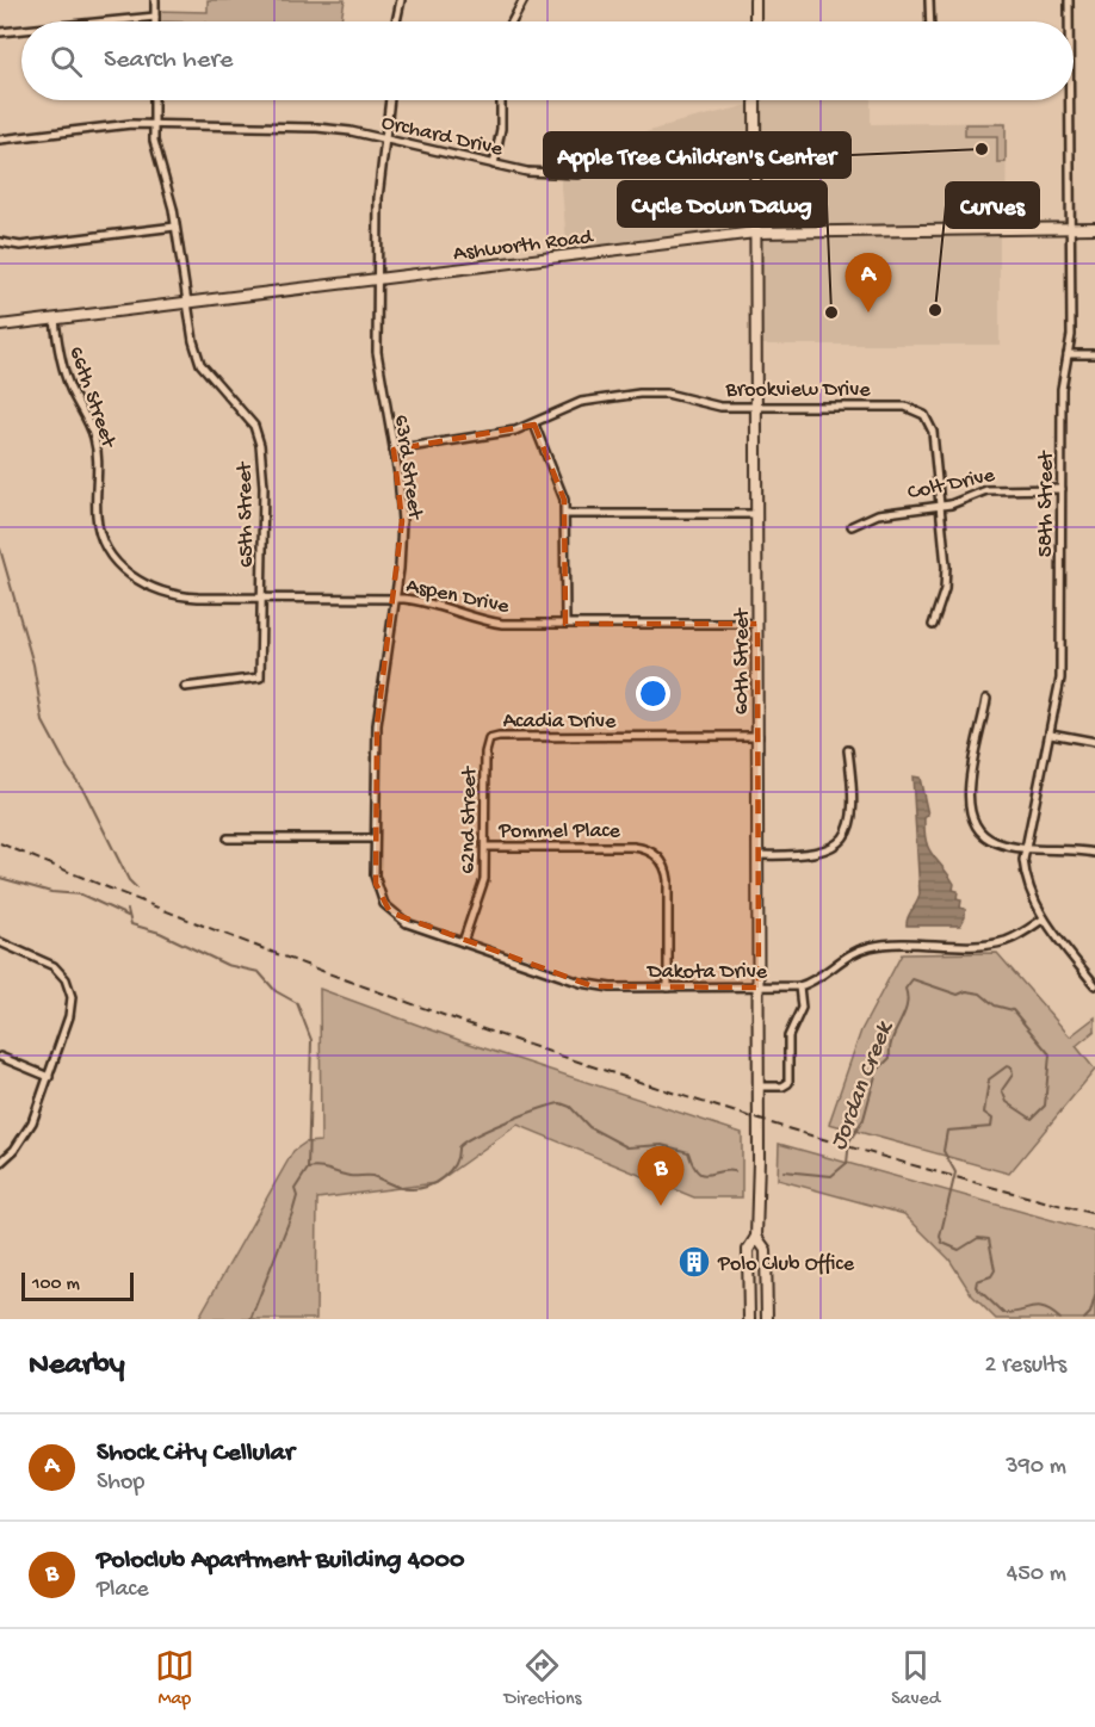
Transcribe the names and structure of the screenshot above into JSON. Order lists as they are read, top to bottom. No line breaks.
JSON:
{"streets":{"main road":["Ashworth Road","60th Street"],"street":["Orchard Drive","Brookview Drive","66th Street","63rd Street","Colt Drive","58th Street","65th Street","Aspen Drive","Acadia Drive","62nd Street","Pommel Place","Dakota Drive"]},"crossings":[["Orchard Drive","63rd Street"],["Orchard Drive","65th Street"],["Ashworth Road","66th Street"],["Ashworth Road","63rd Street"],["Ashworth Road","58th Street"],["Ashworth Road","65th Street"],["Ashworth Road","60th Street"],["Brookview Drive","63rd Street"],["Brookview Drive","Colt Drive"],["Brookview Drive","60th Street"],["66th Street","Aspen Drive"],["63rd Street","Aspen Drive"],["63rd Street","Dakota Drive"],["Colt Drive","58th Street"],["58th Street","Dakota Drive"],["65th Street","Aspen Drive"],["Aspen Drive","60th Street"],["60th Street","Acadia Drive"],["60th Street","Dakota Drive"],["Acadia Drive","62nd Street"],["62nd Street","Pommel Place"],["62nd Street","Dakota Drive"],["Pommel Place","Dakota Drive"]],"water":["Jordan Creek"],"places":{"other":["Apple Tree Children's Center","Curves","Cycle Down Dawg"],"building":["Polo Club Office"]},"scale_bar":"100 m","page":{"search":"Search here","pins":["A","B"],"scale":"100 m","heading":["Nearby","2 results"],"list":[{"mark":"A","name":"Shock City Cellular","note":"Shop","value":"390 m"},{"mark":"B","name":"Poloclub Apartment Building 4000","note":"Place","value":"450 m"}],"nav":["Map","Directions","Saved"]}}
